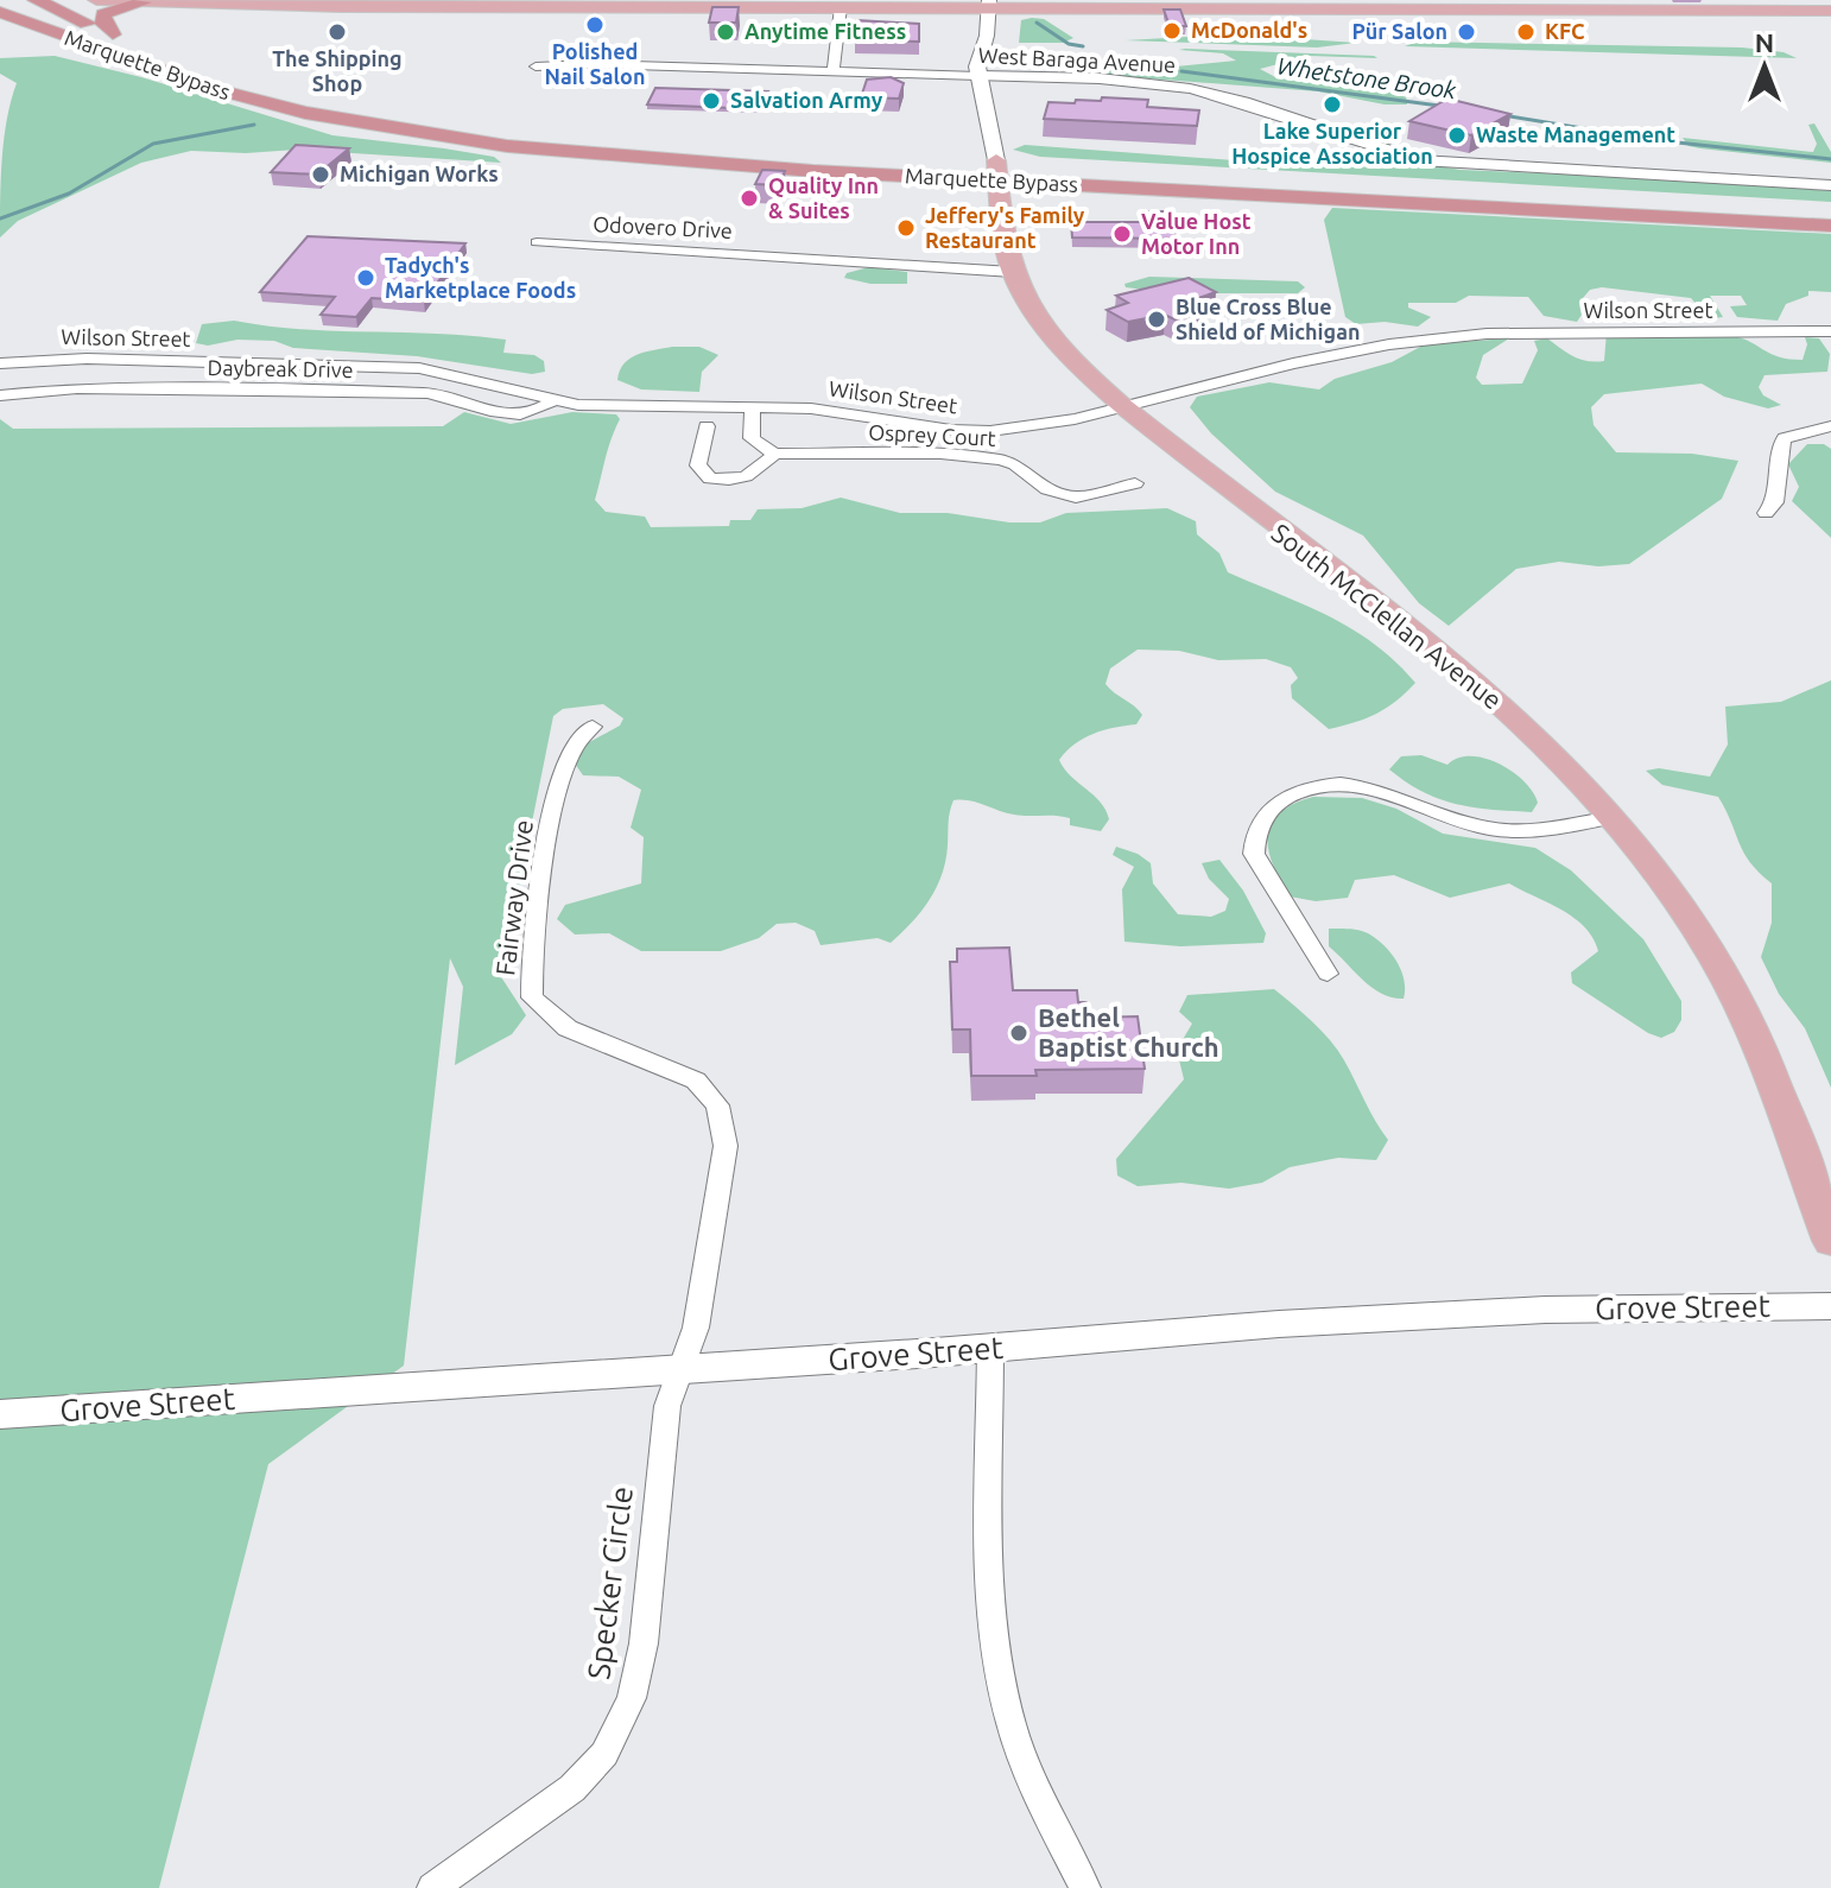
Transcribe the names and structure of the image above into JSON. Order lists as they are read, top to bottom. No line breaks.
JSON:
{"streets":{"highway":["Marquette Bypass"],"main road":["South McClellan Avenue","Grove Street"],"street":["West Baraga Avenue","Odovero Drive","Wilson Street","Daybreak Drive","Osprey Court","Fairway Drive","Specker Circle"]},"crossings":[["West Baraga Avenue","South McClellan Avenue"],["Marquette Bypass","South McClellan Avenue"],["Odovero Drive","South McClellan Avenue"],["Wilson Street","Daybreak Drive"],["Wilson Street","South McClellan Avenue"],["Fairway Drive","Grove Street"],["Fairway Drive","Specker Circle"],["Grove Street","Specker Circle"]],"water":["Whetstone Brook"],"places":["Polished Nail Salon","McDonald's","The Shipping Shop","Anytime Fitness","Pür Salon","KFC","Salvation Army","Lake Superior Hospice Association","Waste Management","Michigan Works","Quality Inn & Suites","Jeffery's Family Restaurant","Value Host Motor Inn","Tadych's Marketplace Foods","Blue Cross Blue Shield of Michigan","Bethel Baptist Church"],"north":"top"}
